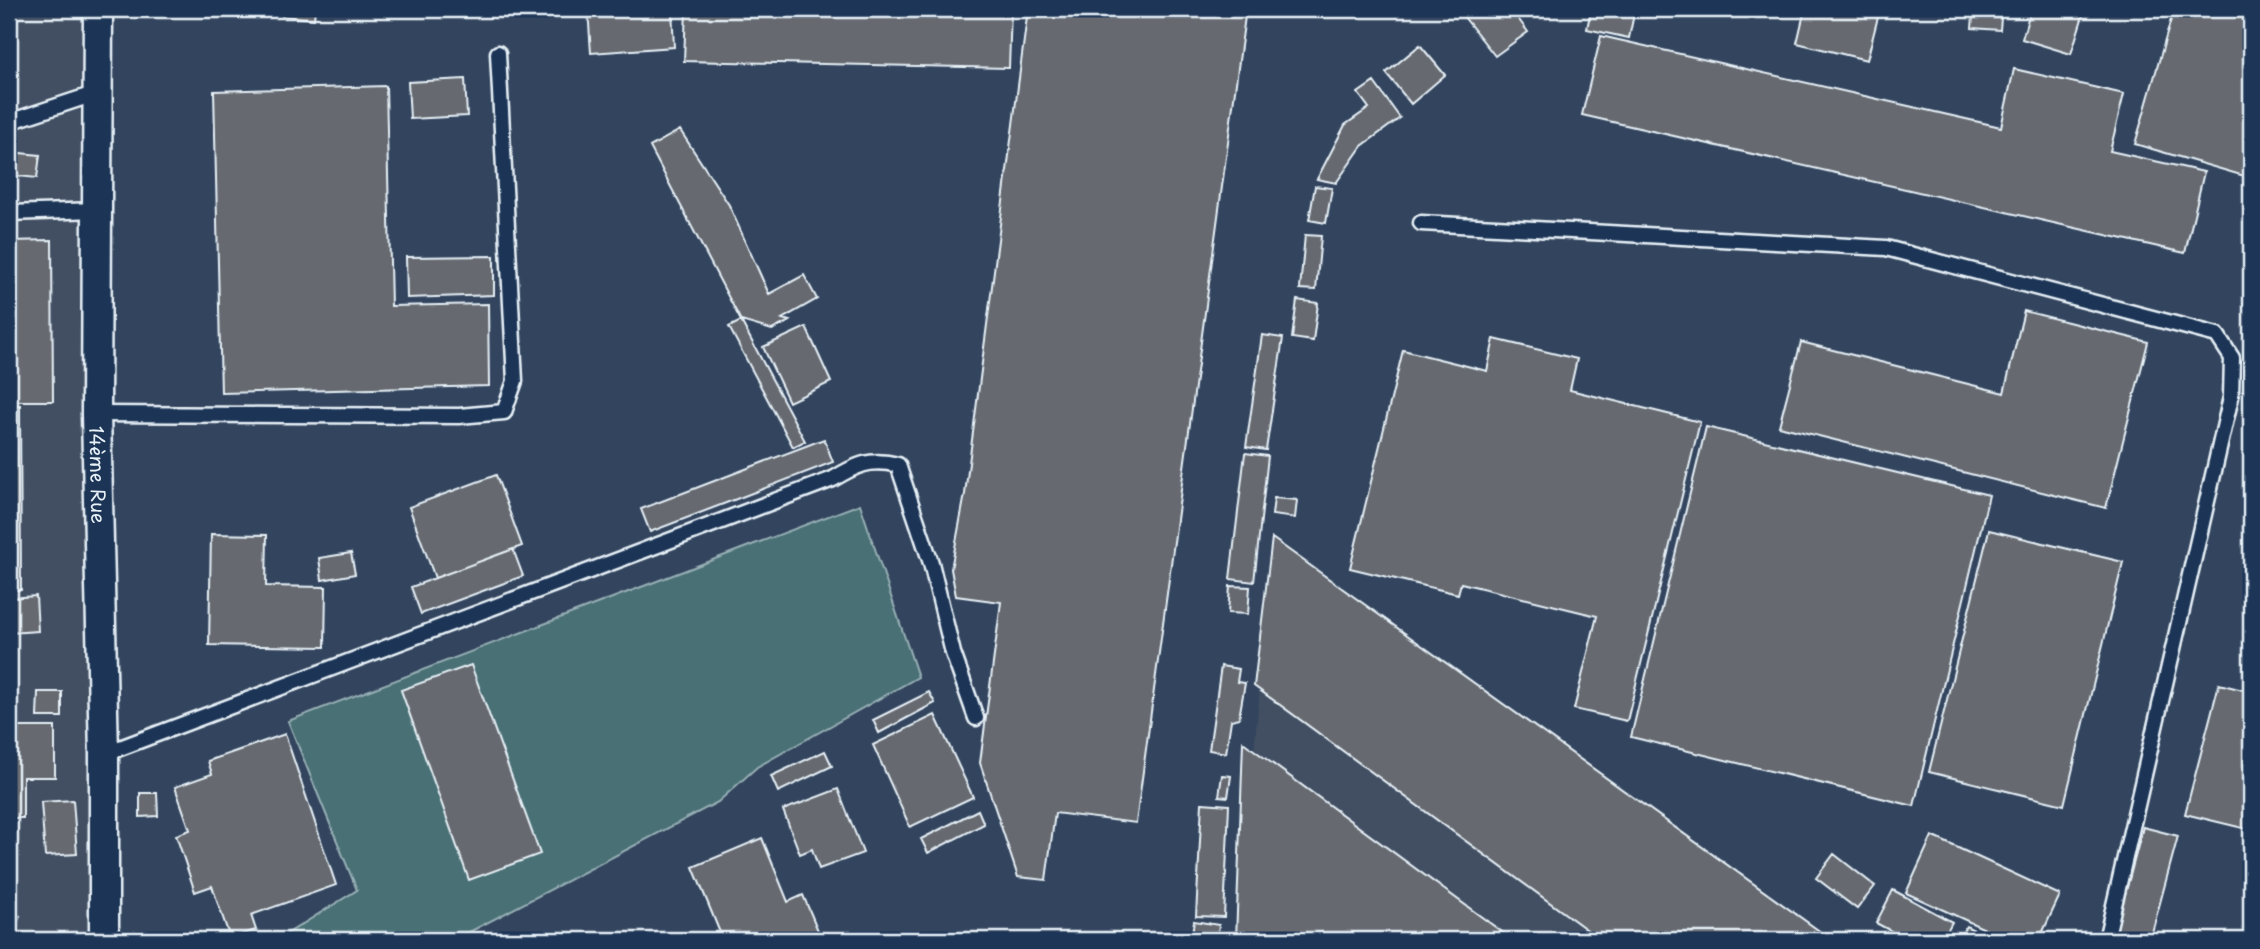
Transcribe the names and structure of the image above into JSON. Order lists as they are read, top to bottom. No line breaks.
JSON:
{"streets":{"street":["14ème Rue"]}}
